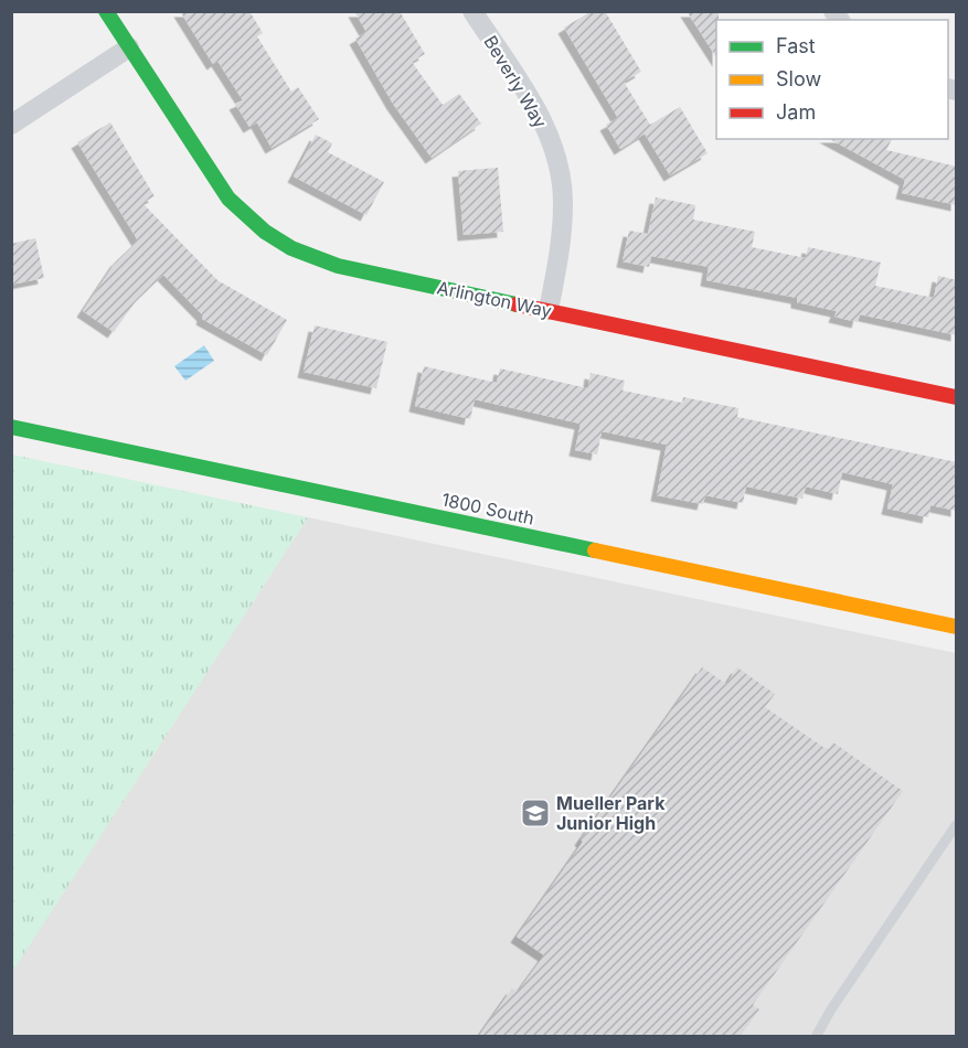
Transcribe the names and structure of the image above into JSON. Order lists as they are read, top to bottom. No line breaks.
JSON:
{"streets":{"street":["Beverly Way","Arlington Way","1800 South"]},"crossings":[["Beverly Way","Arlington Way"]],"places":{"school or university":["Mueller Park Junior High"]},"legend":["Fast","Slow","Jam"]}
